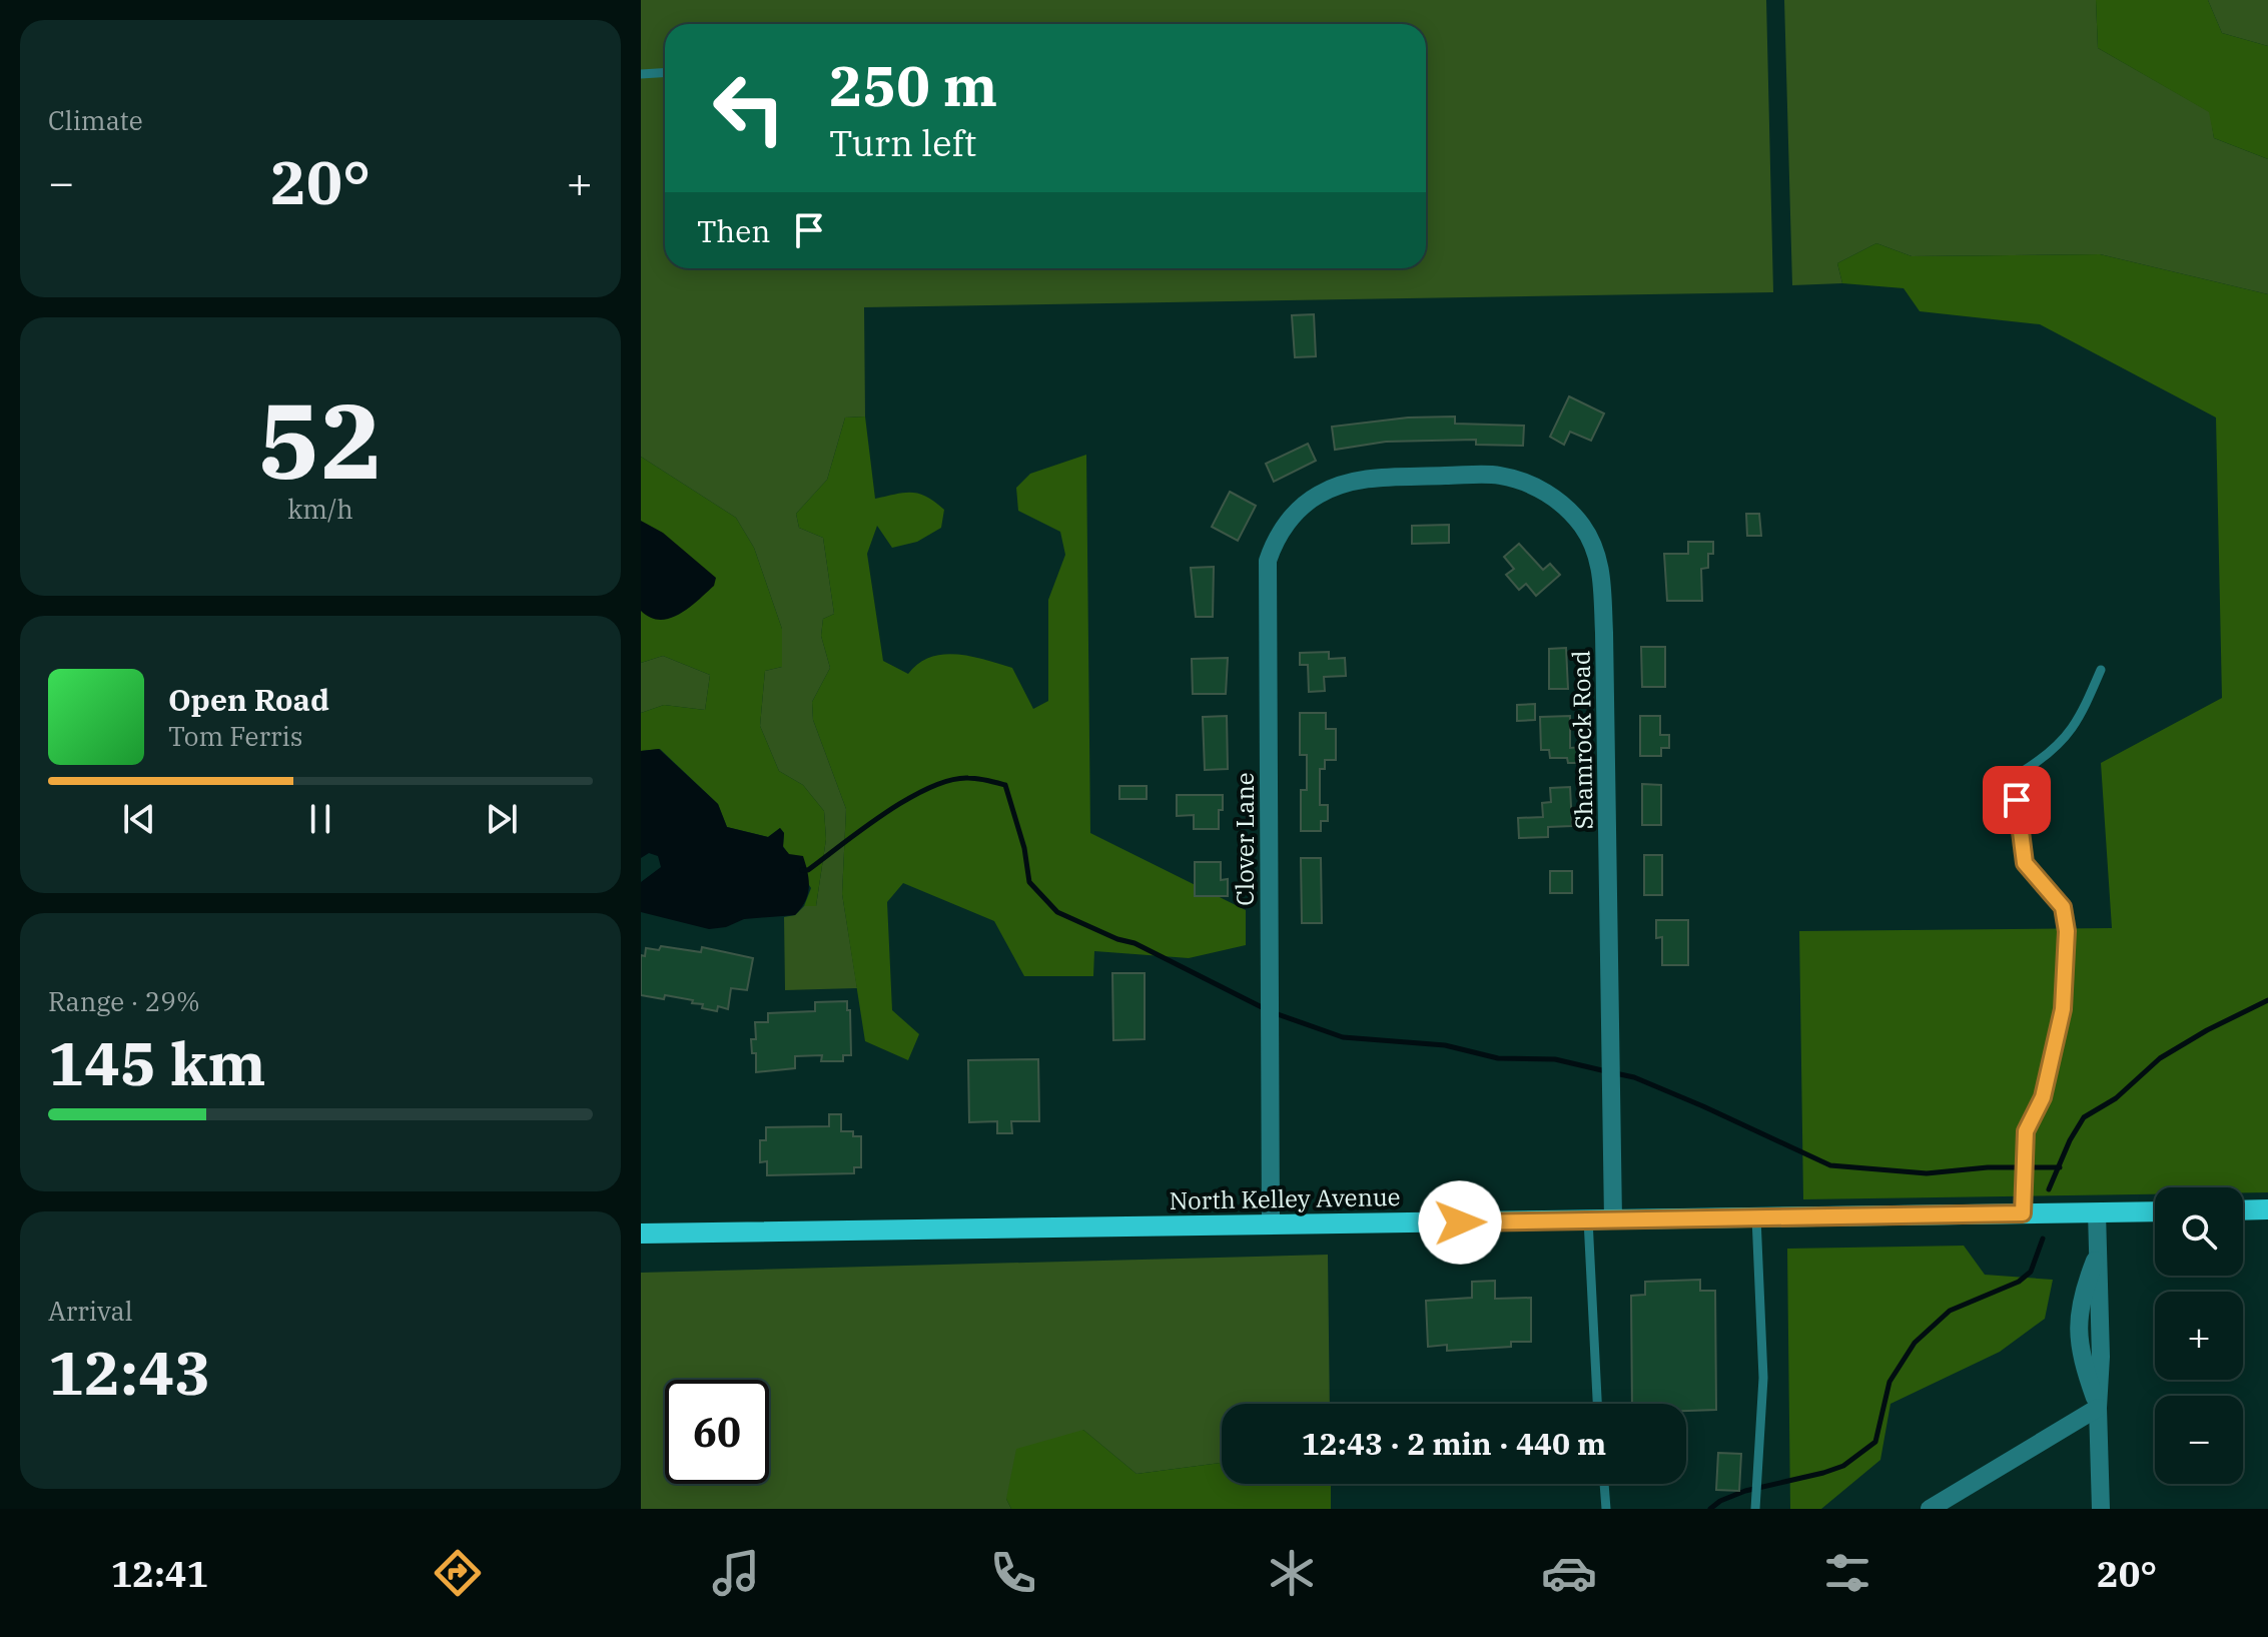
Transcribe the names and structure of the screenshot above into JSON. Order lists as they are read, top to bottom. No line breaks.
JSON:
{"streets":{"main road":["North Kelley Avenue"],"street":["Shamrock Road","Clover Lane"]},"crossings":[["Shamrock Road","Clover Lane"],["Shamrock Road","North Kelley Avenue"],["Clover Lane","North Kelley Avenue"]],"page":{"tile":["Climate",["52","km/h"],["Range · 29%","145 km"],["Arrival","12:43"]],"turn":["250 m","Turn left"],"heat":["−","20°","+"],"then":"Then","song":["Open Road","Tom Ferris"],"map_buttons":["+","−"],"limit":"60","trip":"12:43 · 2 min · 440 m","tabs":["12:41","20°"]}}
